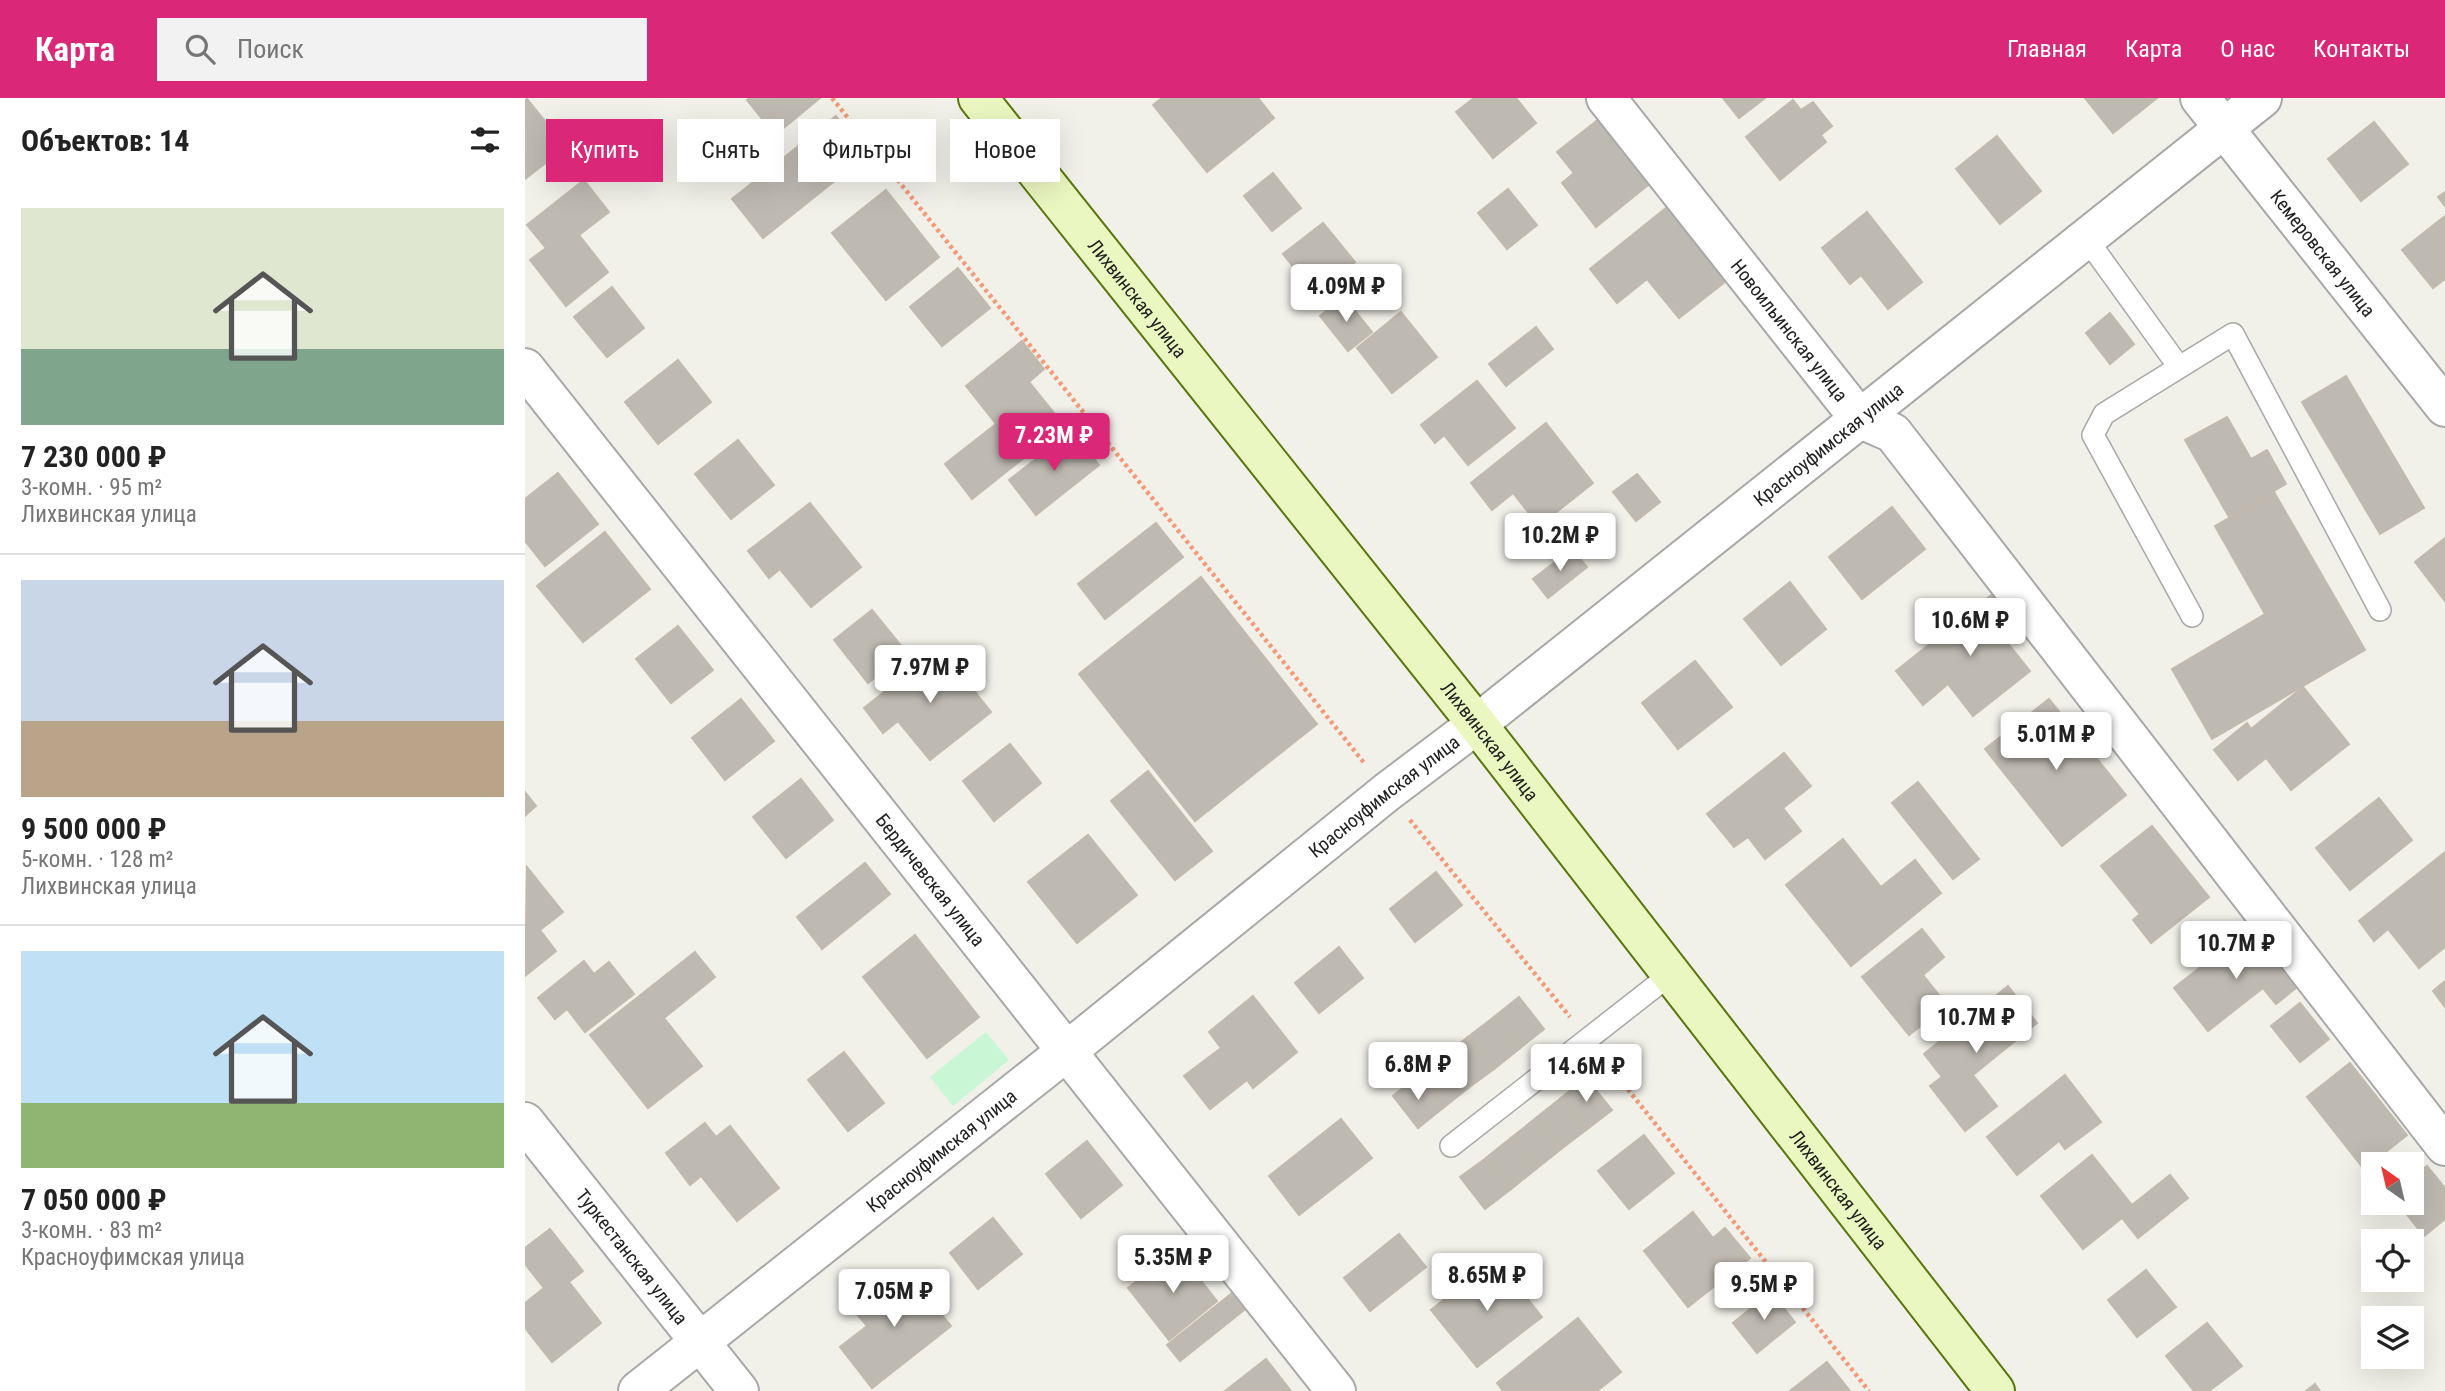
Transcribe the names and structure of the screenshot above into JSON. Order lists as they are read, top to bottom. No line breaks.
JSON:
{"streets":{"main road":["Лихвинская улица"],"street":["Кемеровская улица","Новоильинская улица","Красноуфимская улица","Бердичевская улица","Туркестанская улица"]},"crossings":[["Кемеровская улица","Красноуфимская улица"],["Лихвинская улица","Красноуфимская улица"],["Новоильинская улица","Красноуфимская улица"],["Красноуфимская улица","Бердичевская улица"],["Красноуфимская улица","Туркестанская улица"]],"north":"top left","page":{"header":"Карта","search":"Поиск","nav":["Главная","Карта","О нас","Контакты"],"heading":"Объектов: 14","chip":["Купить","Снять","Фильтры","Новое"],"list":[{"name":"7 230 000 ₽","note":"3-комн. · 95 m² · Лихвинская улица"},{"name":"9 500 000 ₽","note":"5-комн. · 128 m² · Лихвинская улица"},{"name":"7 050 000 ₽","note":"3-комн. · 83 m² · Красноуфимская улица"}],"price":["4.09M ₽","7.23M ₽","10.2M ₽","10.6M ₽","7.97M ₽","5.01M ₽","10.7M ₽","10.7M ₽","6.8M ₽","14.6M ₽","5.35M ₽","8.65M ₽","9.5M ₽","7.05M ₽"]}}
